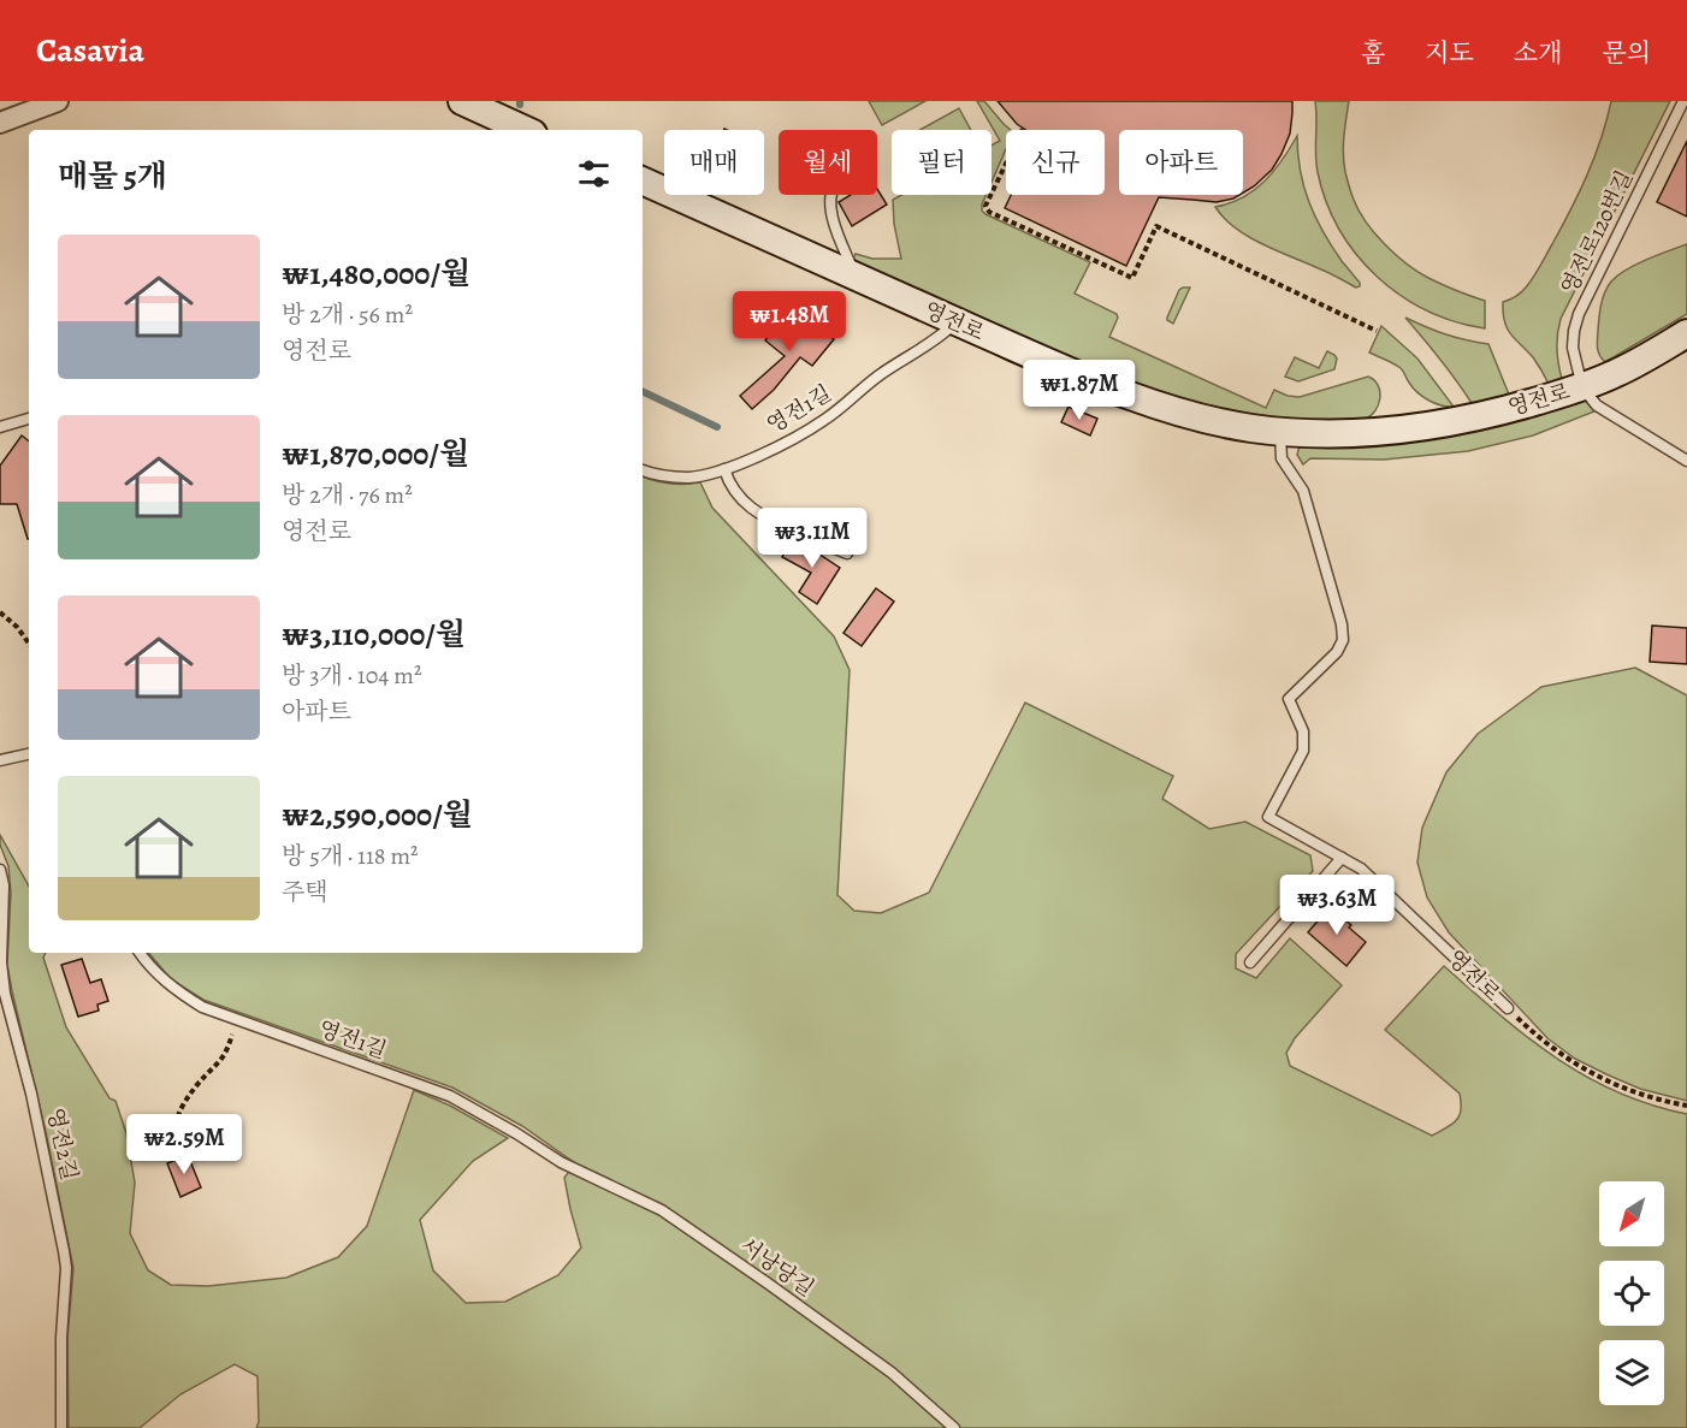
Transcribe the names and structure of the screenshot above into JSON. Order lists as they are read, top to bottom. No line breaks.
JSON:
{"streets":{"street":["영전로"],"lane":["영전로120번길","영전1길","영전2길","서낭당길"]},"crossings":[["영전로120번길","영전로"],["영전로","영전1길"],["영전1길","서낭당길"]],"north":"bottom left","page":{"header":"Casavia","nav":["홈","지도","소개","문의"],"chip":["매매","월세","필터","신규","아파트"],"heading":"매물 5개","list":[{"name":"₩1,480,000/월","note":"방 2개 · 56 m² · 영전로"},{"name":"₩1,870,000/월","note":"방 2개 · 76 m² · 영전로"},{"name":"₩3,110,000/월","note":"방 3개 · 104 m² · 아파트"},{"name":"₩2,590,000/월","note":"방 5개 · 118 m² · 주택"}],"price":["₩1.48M","₩1.87M","₩3.11M","₩3.63M","₩2.59M"]}}
